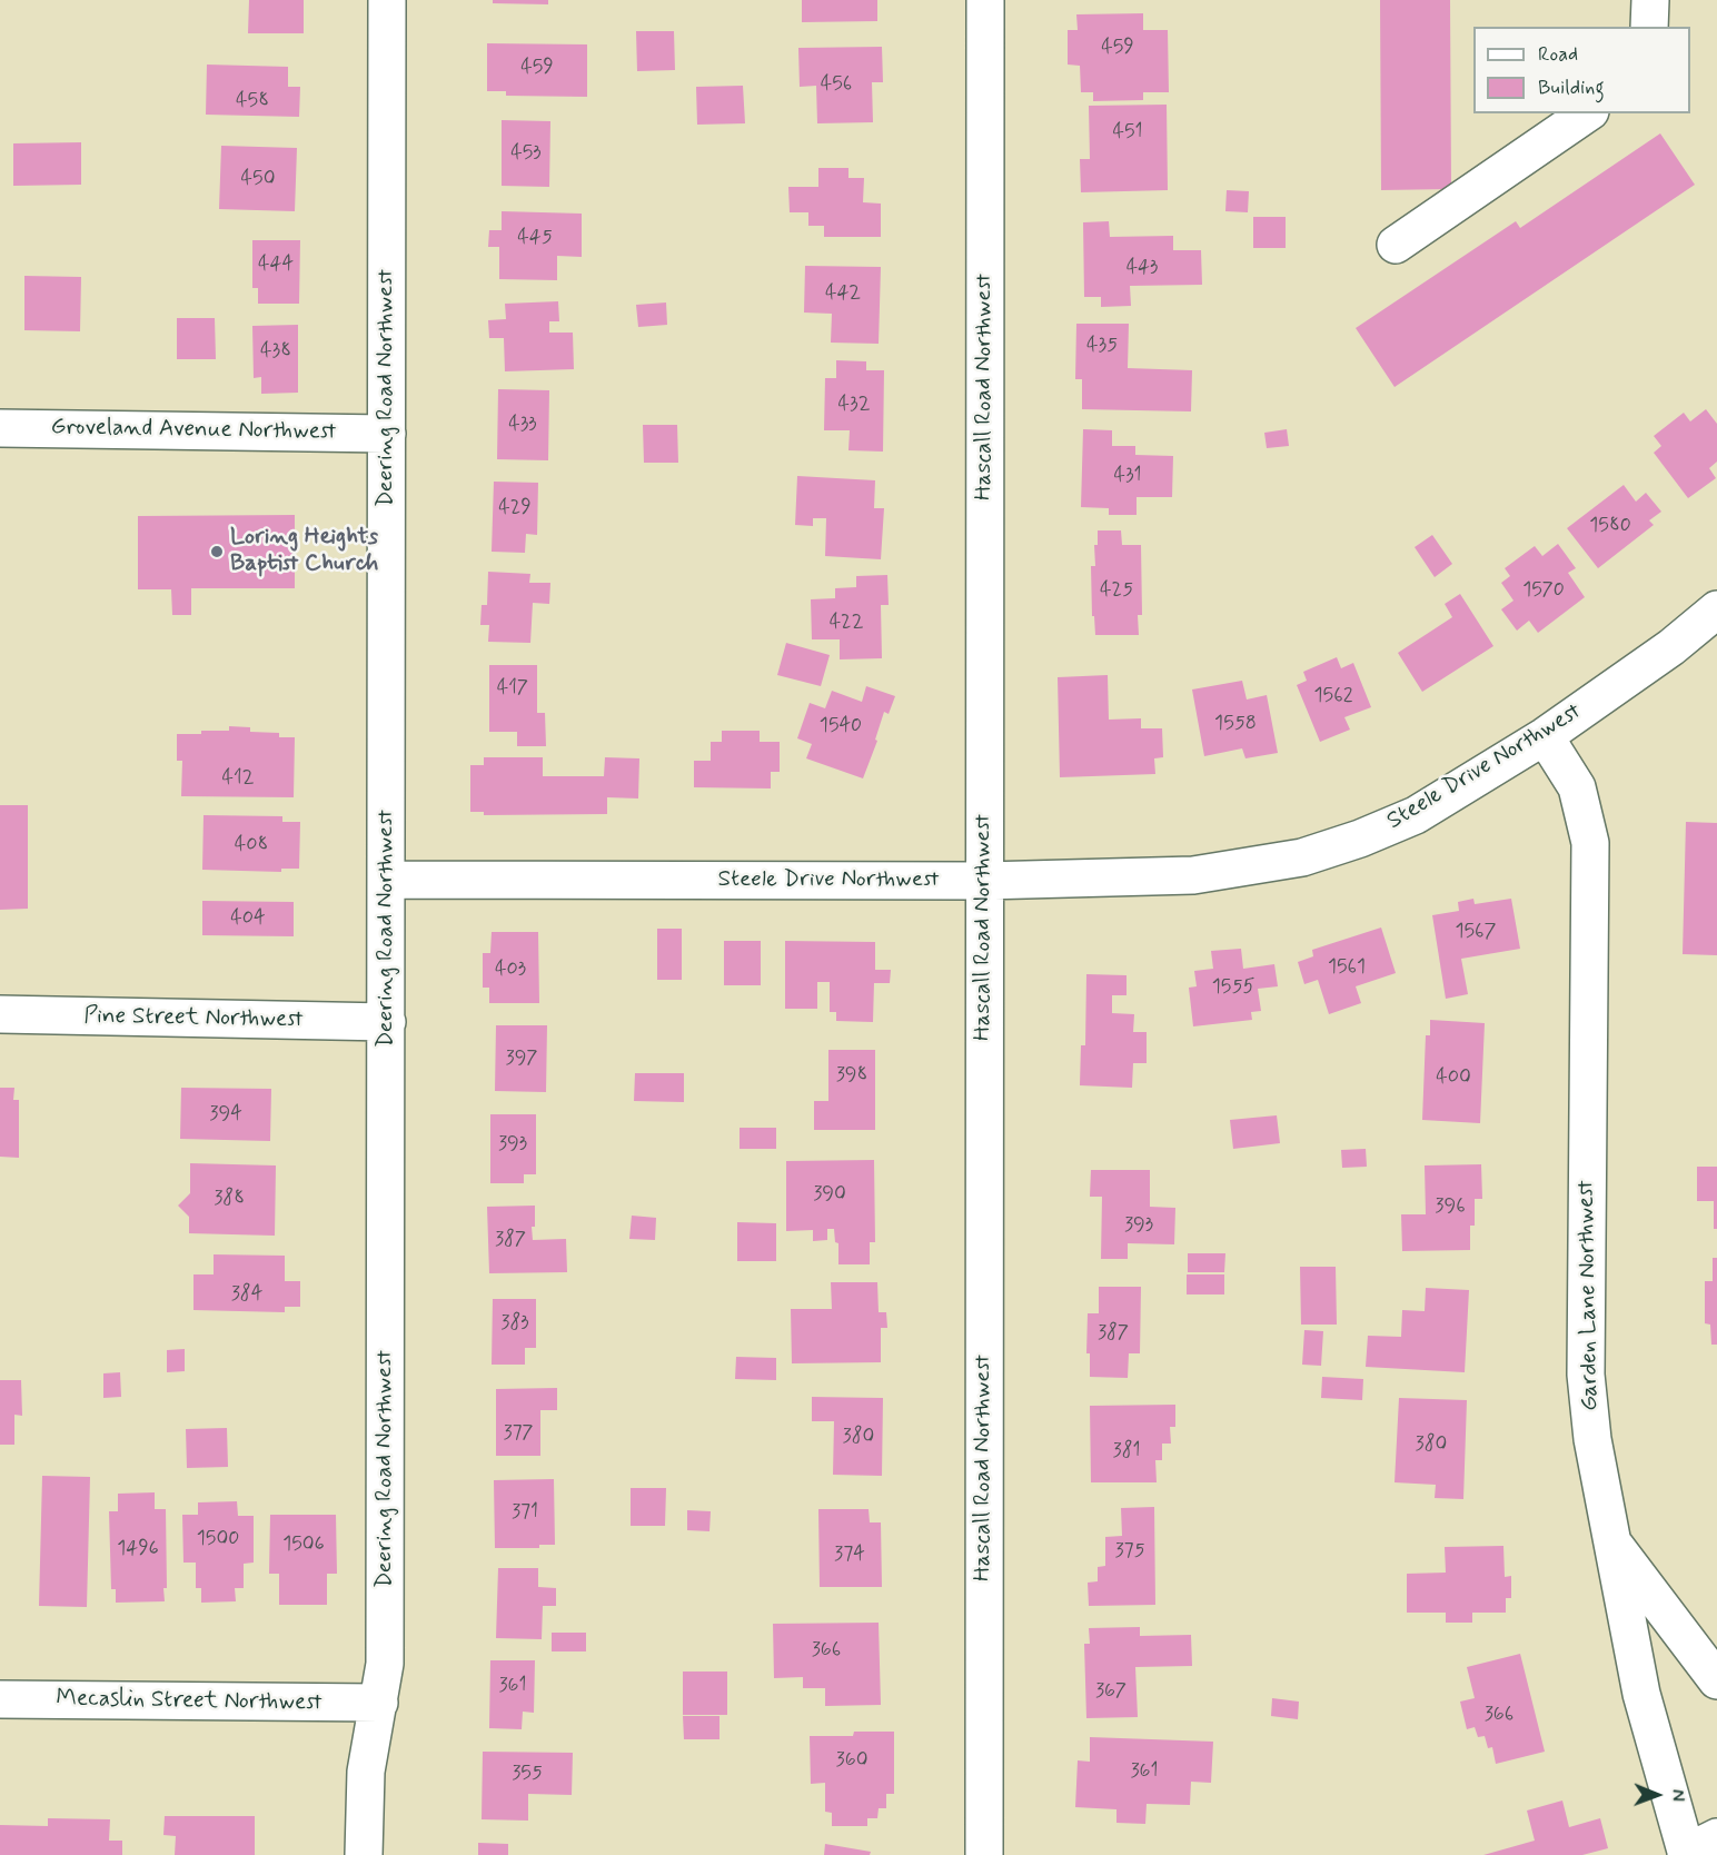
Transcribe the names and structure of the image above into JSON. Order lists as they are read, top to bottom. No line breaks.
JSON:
{"streets":{"street":["Hascall Road Northwest","Deering Road Northwest","Groveland Avenue Northwest","Steele Drive Northwest","Pine Street Northwest","Garden Lane Northwest","Mecaslin Street Northwest"]},"crossings":[["Hascall Road Northwest","Steele Drive Northwest"],["Deering Road Northwest","Groveland Avenue Northwest"],["Deering Road Northwest","Steele Drive Northwest"],["Deering Road Northwest","Pine Street Northwest"],["Deering Road Northwest","Mecaslin Street Northwest"],["Steele Drive Northwest","Garden Lane Northwest"]],"places":["Loring Heights Baptist Church"],"house_numbers":["459","459","456","458","451","453","450","445","444","443","442","435","438","432","433","431","429","1580","425","1570","422","417","1562","1558","1540","412","408","404","1567","1561","403","1555","397","398","400","394","393","390","388","396","393","387","384","383","387","377","380","380","381","371","1500","1506","1496","375","374","366","361","367","366","360","361","355"],"legend":["Road","Building"],"north":"right"}
